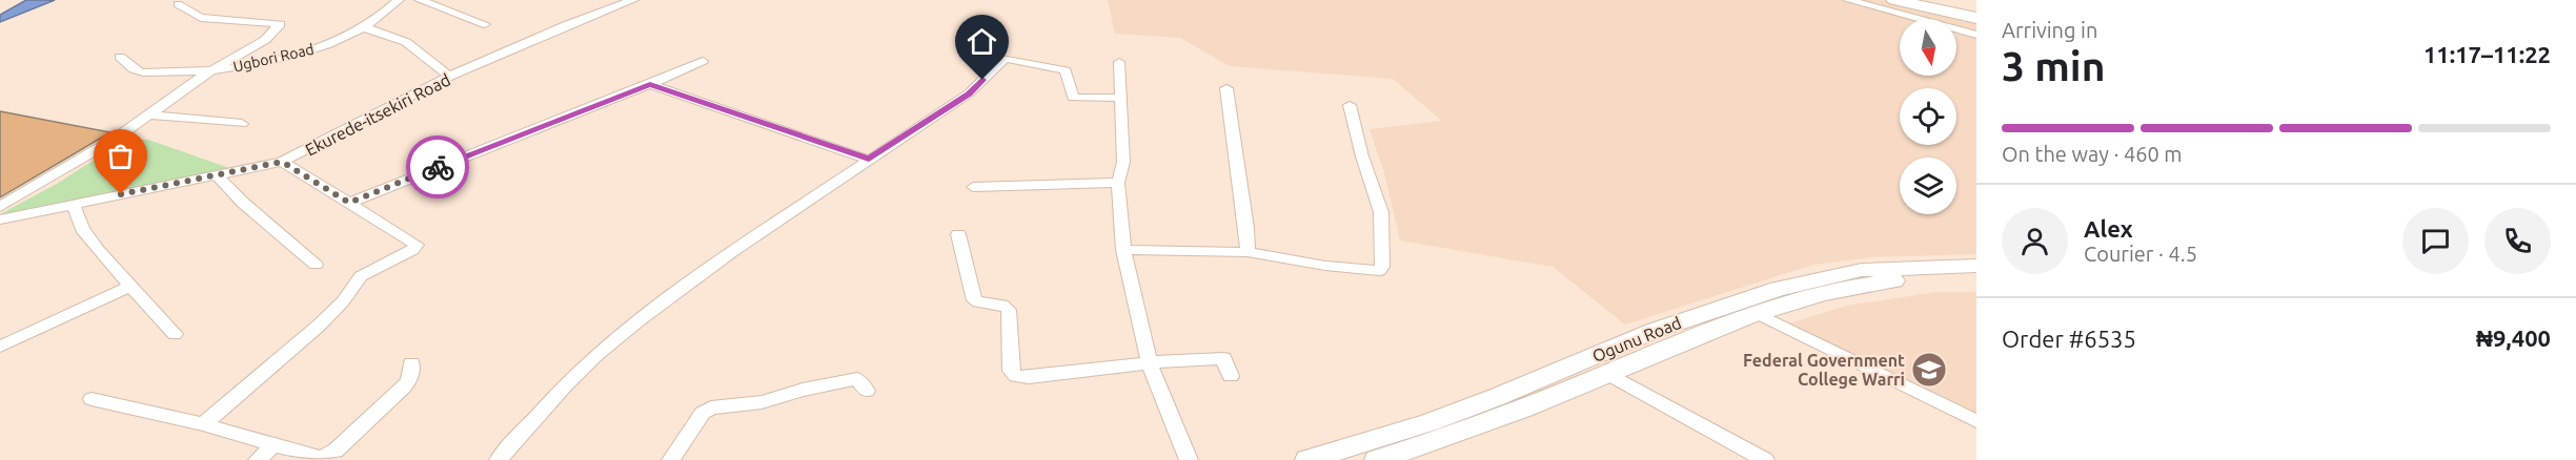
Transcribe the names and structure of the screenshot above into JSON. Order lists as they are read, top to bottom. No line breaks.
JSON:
{"streets":{"main road":["Ogunu Road"],"street":["Ugbori Road","Ekurede-itsekiri Road"]},"places":{"school or university":["Federal Government College Warri"]},"north":"bottom","page":{"heading":["3 min","Arriving in","11:17–11:22"],"panel":["Alex","Courier · 4.5","Order #6535","₦9,400"],"bar":"On the way · 460 m"}}
